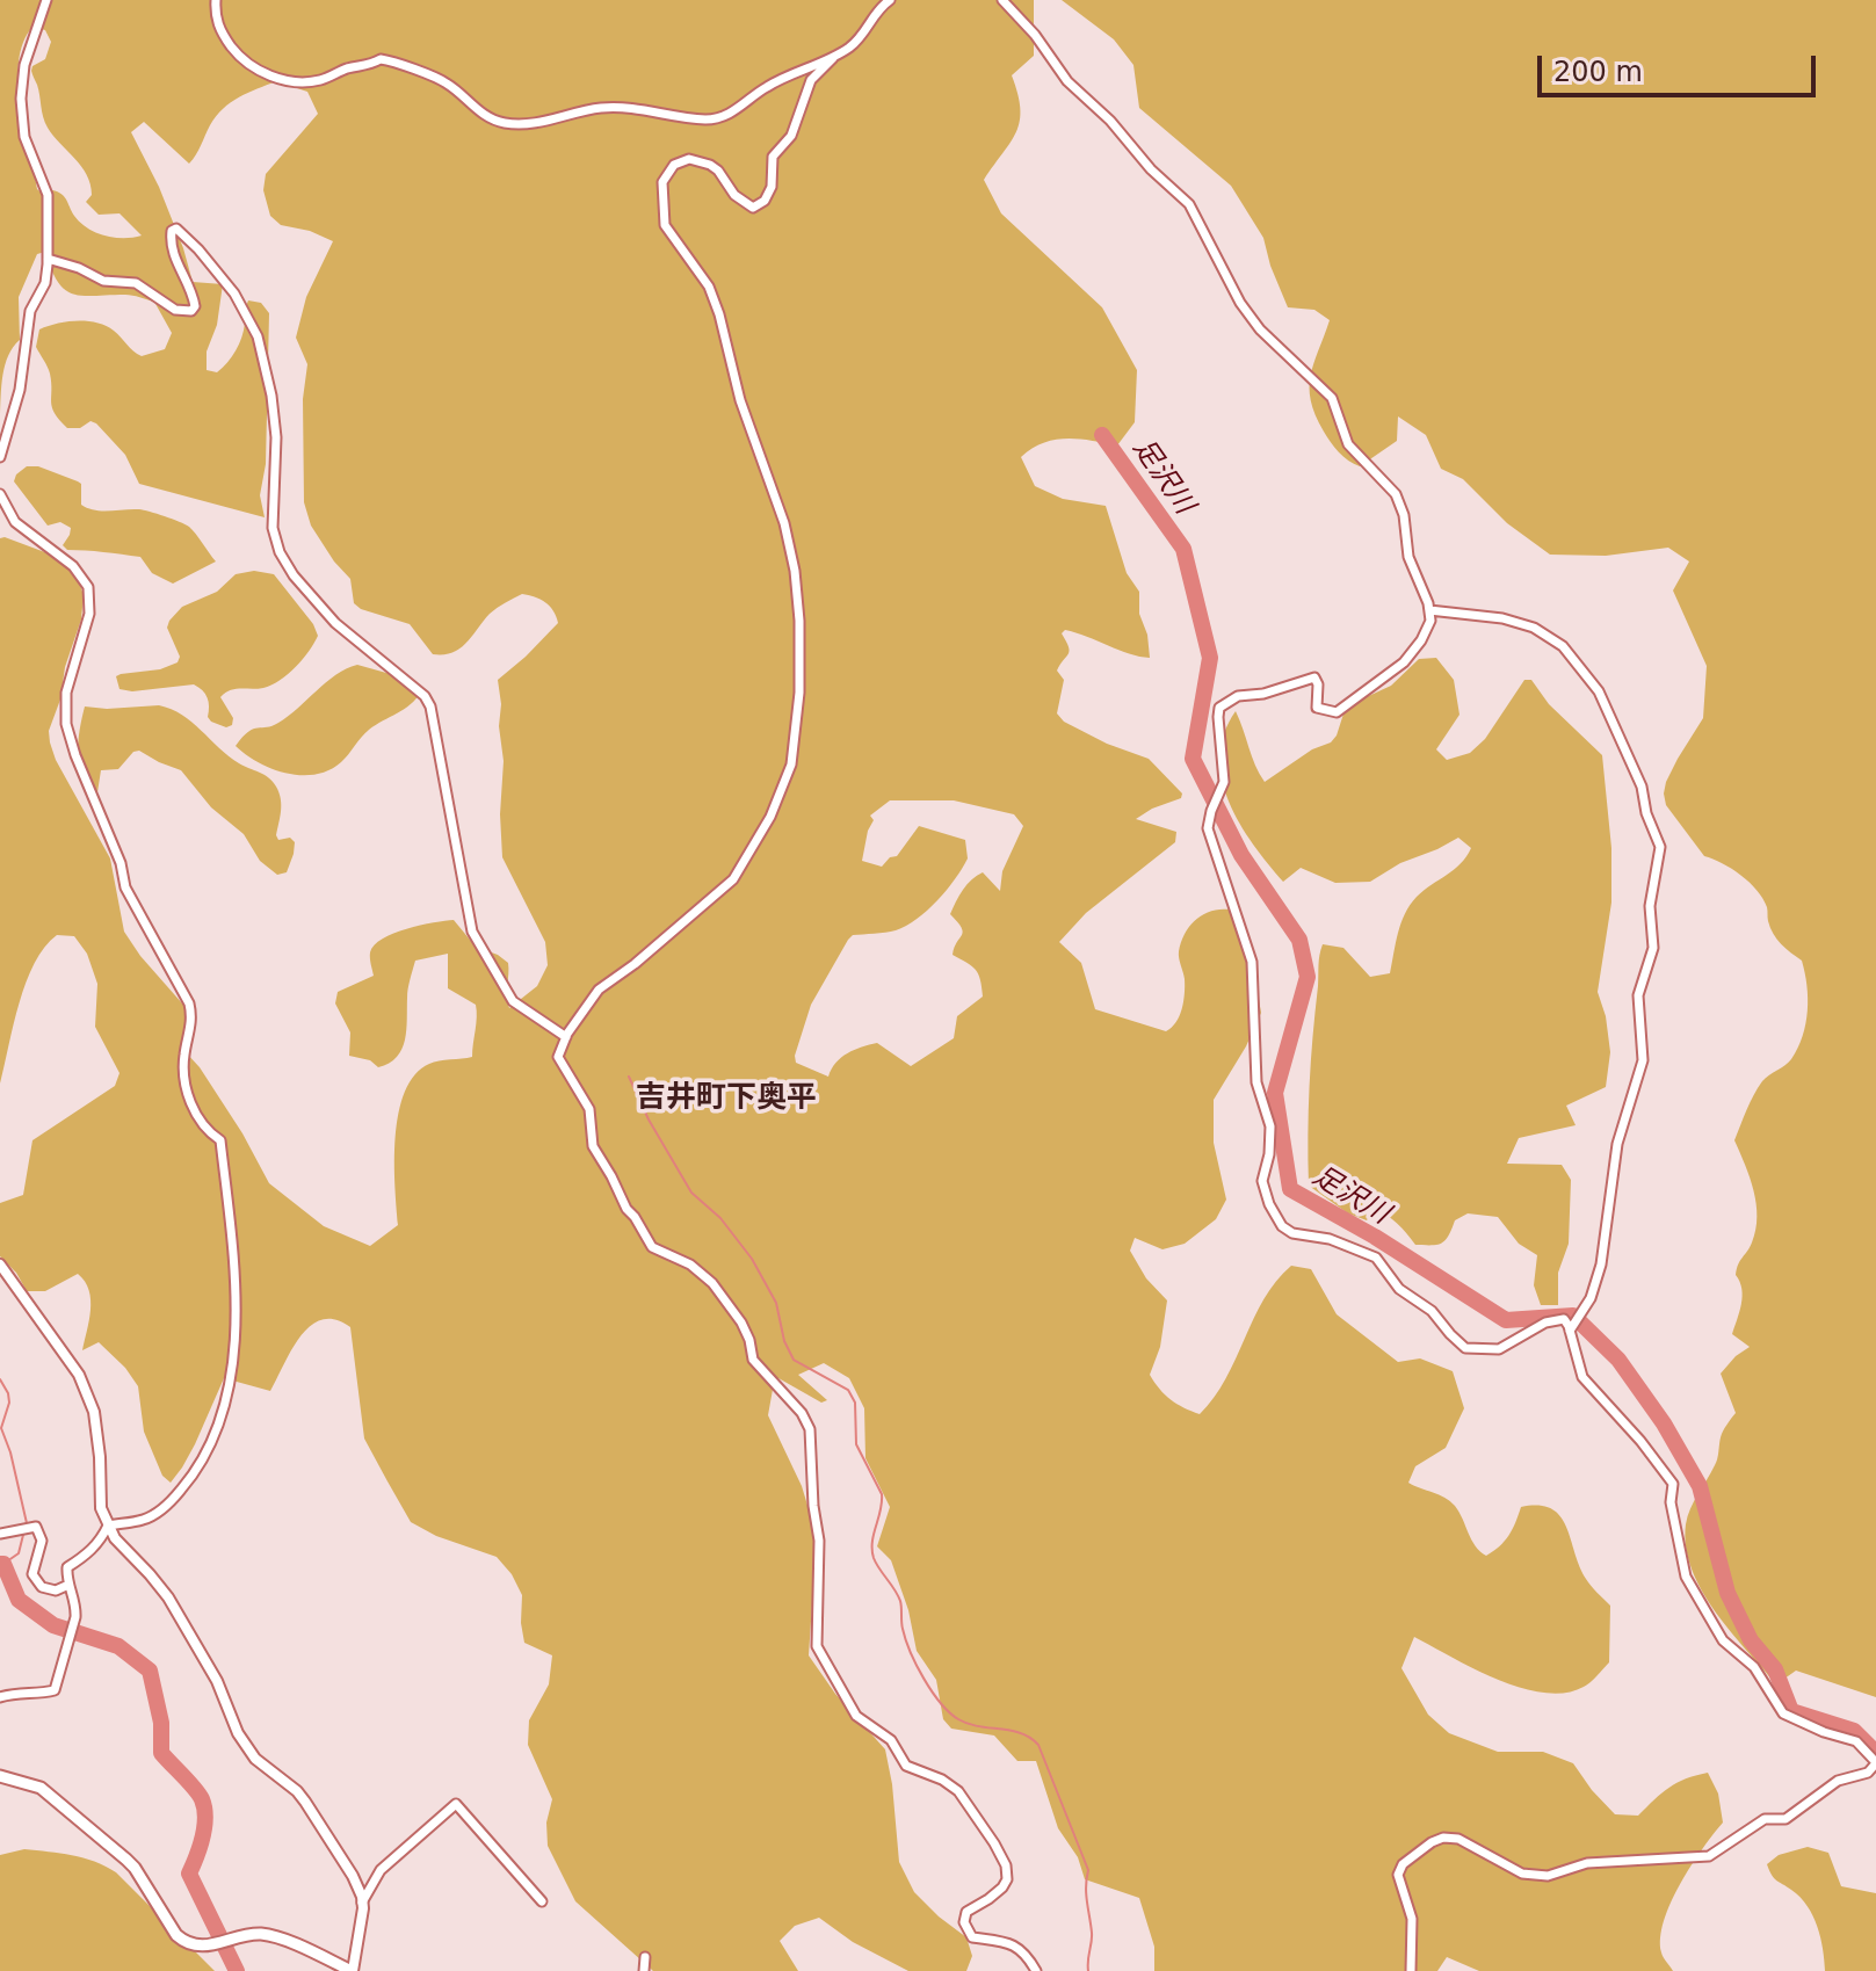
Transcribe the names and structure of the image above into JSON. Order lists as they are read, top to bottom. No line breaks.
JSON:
{"districts":["吉井町下奥平"],"water":["足沢川"],"scale_bar":"200 m"}
